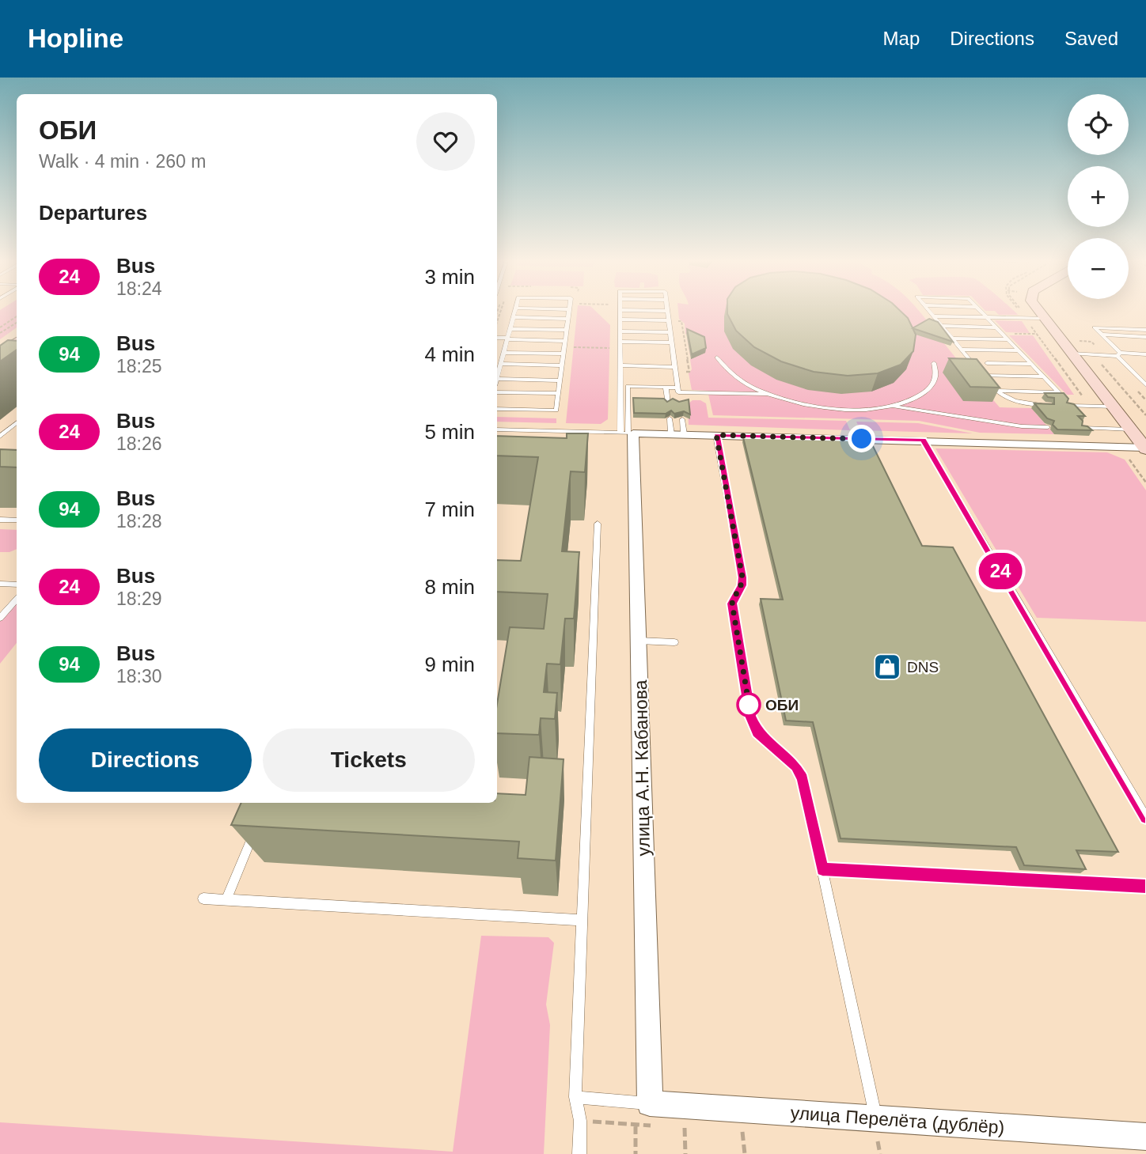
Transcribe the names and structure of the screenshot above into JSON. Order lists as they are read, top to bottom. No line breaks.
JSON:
{"streets":{"street":["улица А.Н. Кабанова","улица Перелёта (дублёр)"]},"crossings":[["улица А.Н. Кабанова","улица Перелёта (дублёр)"]],"places":{"shop":["DNS"],"other":["ОБИ"]},"lines":["bus line 24"],"page":{"header":"Hopline","nav":["Map","Directions","Saved"],"on_map":"24","map_buttons":["+","−"],"heading":[["ОБИ","Walk · 4 min · 260 m"],"Departures"],"list":[{"mark":"24","name":"Bus","note":"18:24","value":"3 min"},{"mark":"94","name":"Bus","note":"18:25","value":"4 min"},{"mark":"24","name":"Bus","note":"18:26","value":"5 min"},{"mark":"94","name":"Bus","note":"18:28","value":"7 min"},{"mark":"24","name":"Bus","note":"18:29","value":"8 min"},{"mark":"94","name":"Bus","note":"18:30","value":"9 min"}],"buttons":["Directions","Tickets"]}}
